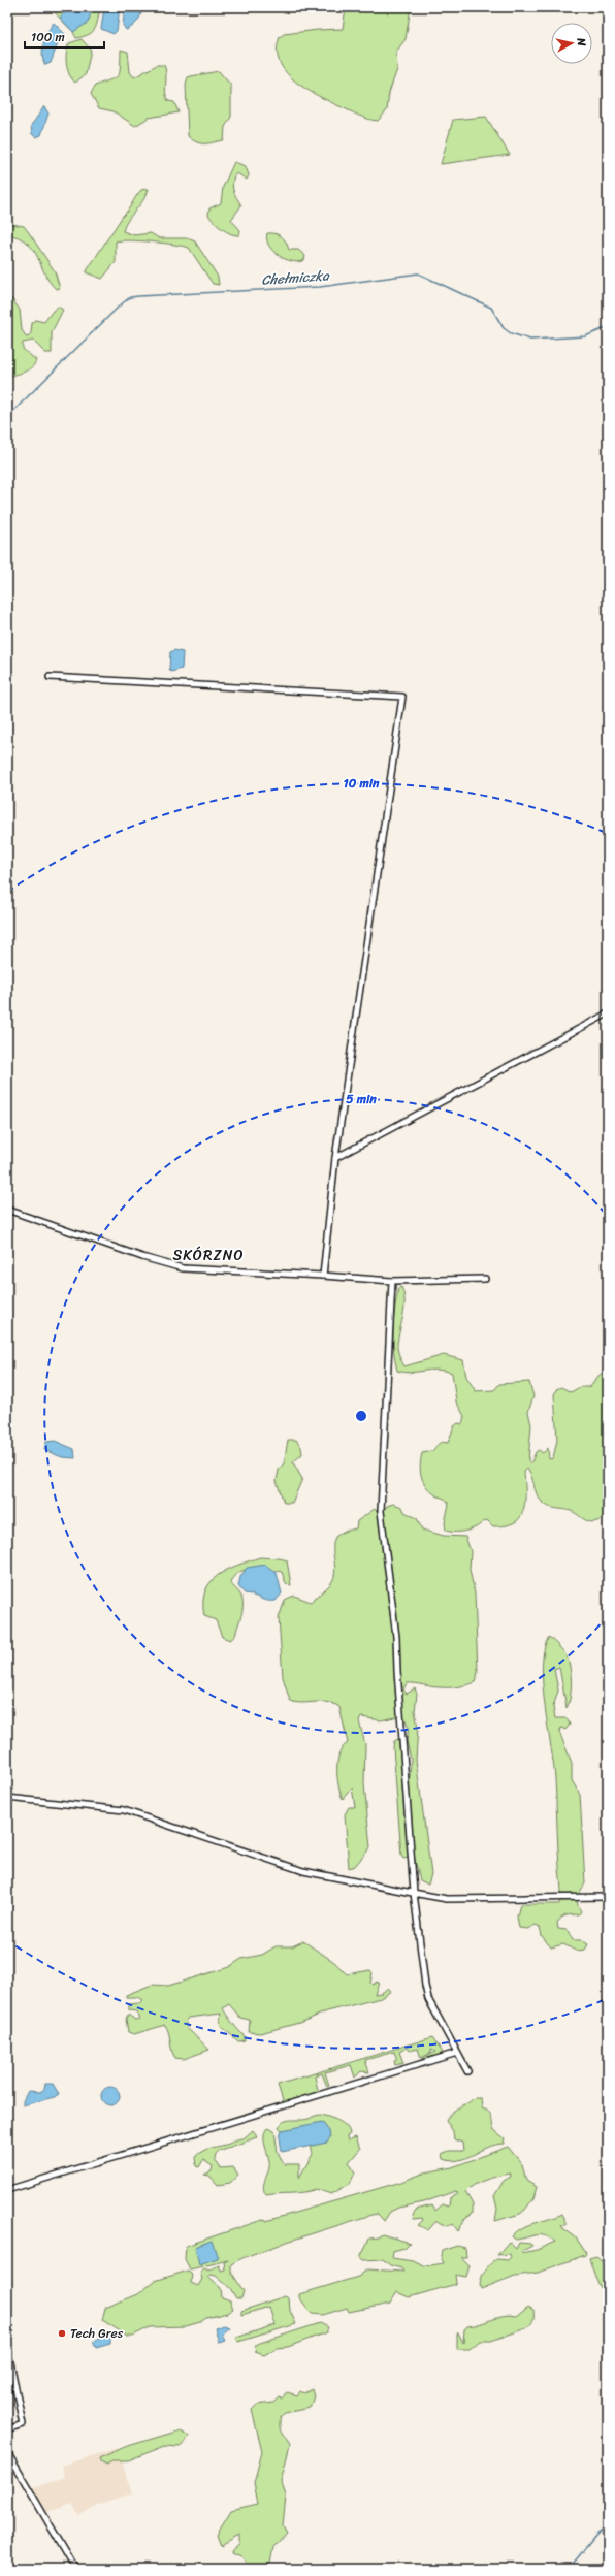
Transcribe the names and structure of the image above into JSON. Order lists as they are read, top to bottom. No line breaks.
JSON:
{"districts":["SKÓRZNO"],"water":["Chełmiczka"],"places":["Tech Gres"],"scale_bar":"100 m","north":"right","rings":["10 min","5 min"]}
